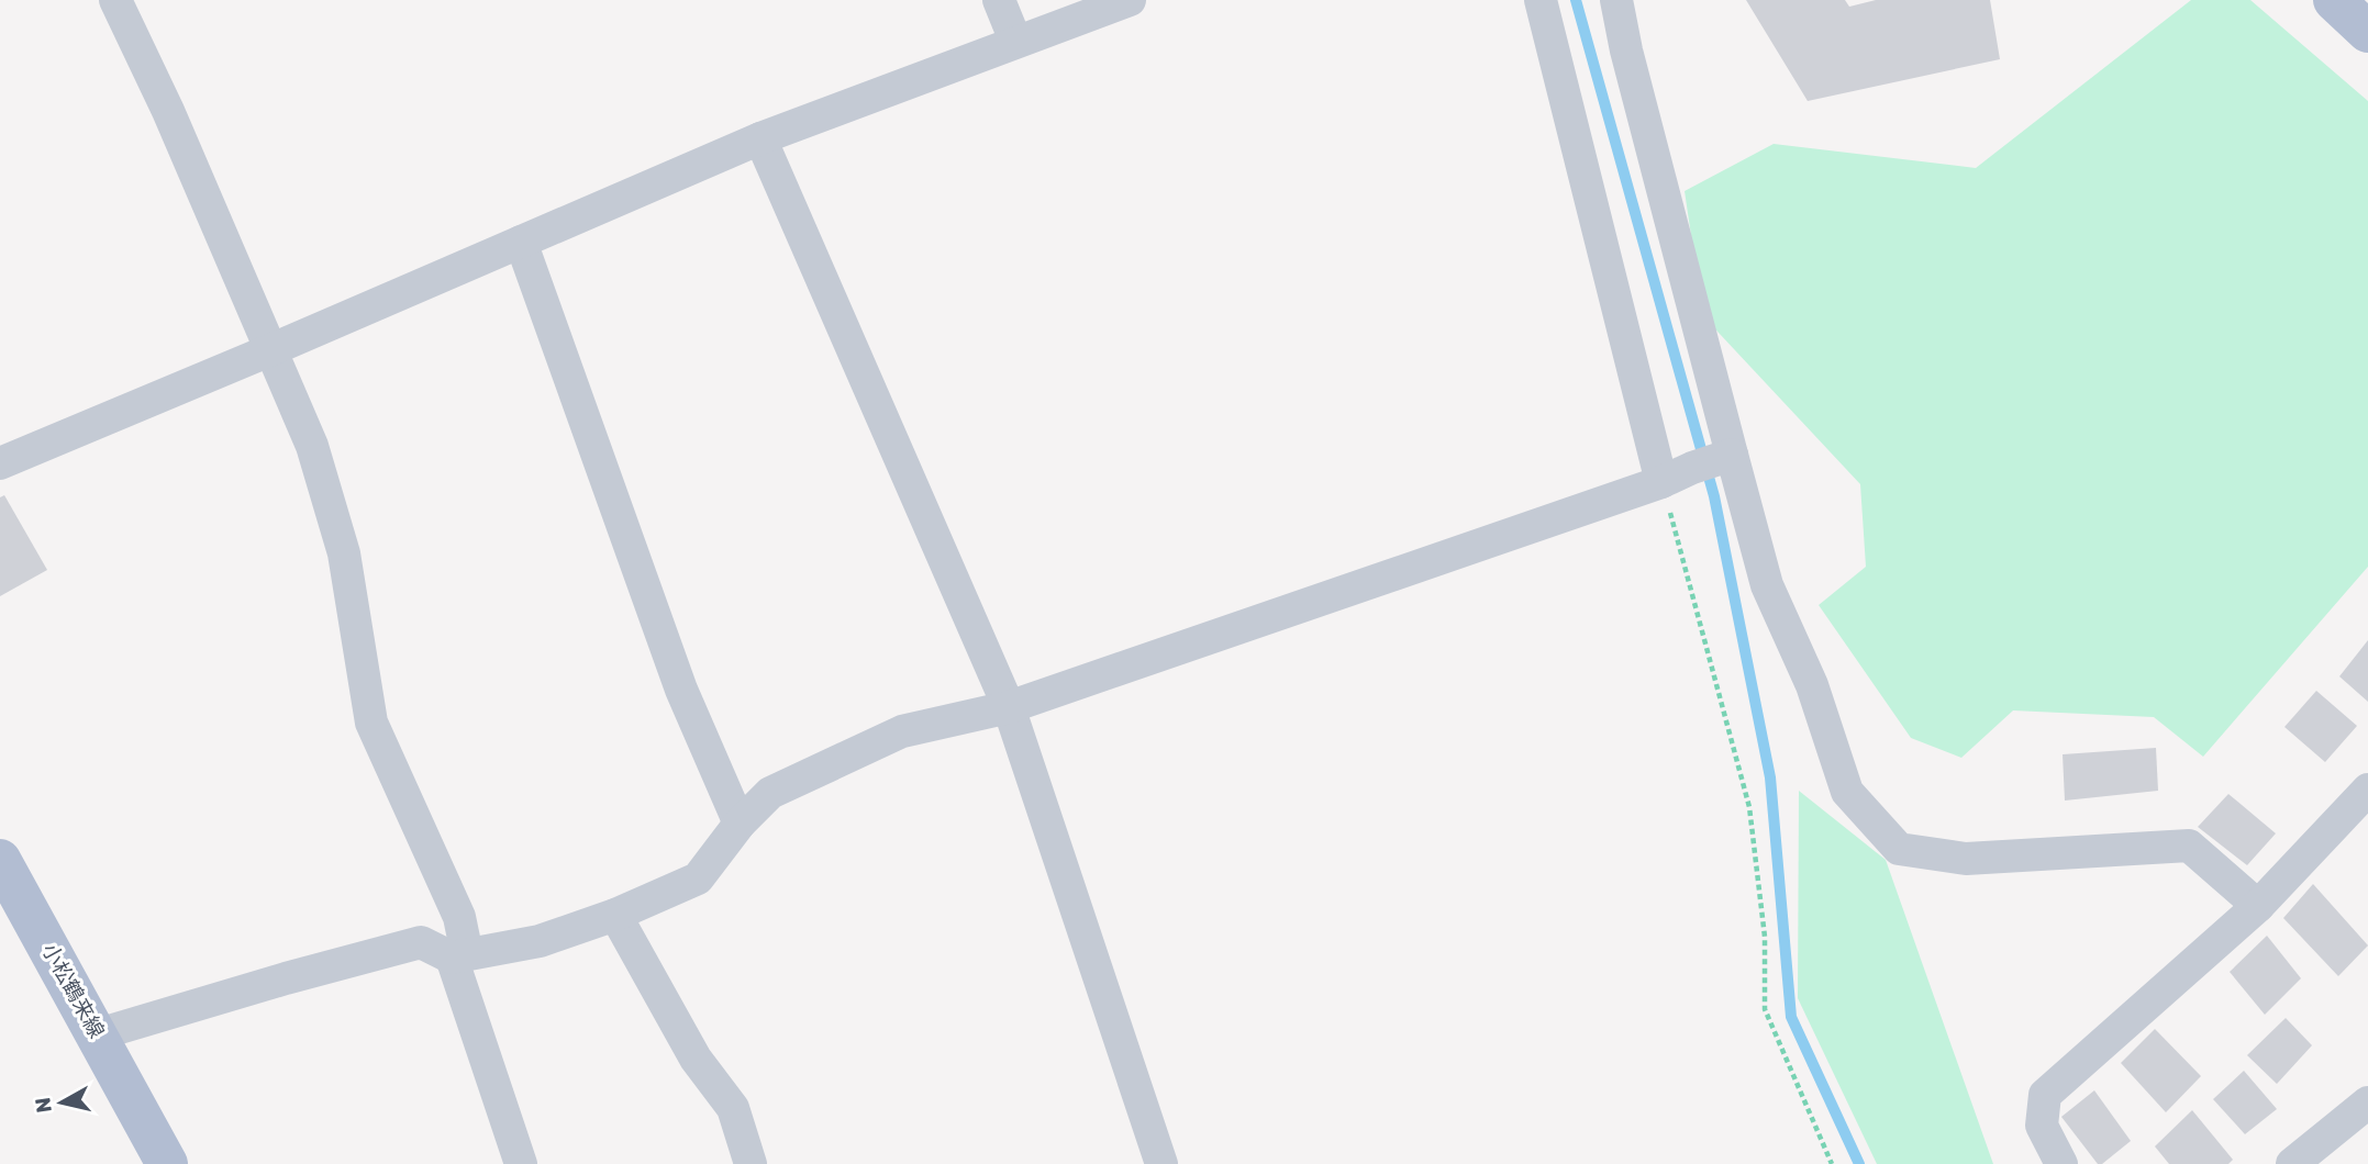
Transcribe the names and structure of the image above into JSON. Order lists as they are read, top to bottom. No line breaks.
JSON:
{"streets":{"main road":["小松鶴来線"]},"north":"left"}
